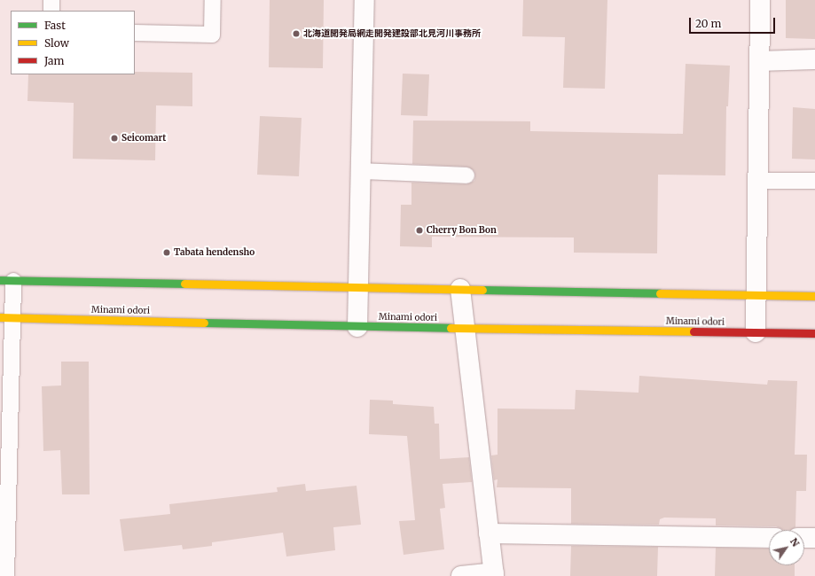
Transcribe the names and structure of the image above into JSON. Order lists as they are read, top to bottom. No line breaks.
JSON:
{"streets":{"street":["Minami odori"]},"places":["北海道開発局網走開発建設部北見河川事務所","Seicomart","Cherry Bon Bon","Tabata hendensho"],"legend":["Fast","Slow","Jam"],"scale_bar":"20 m","north":"top right"}
